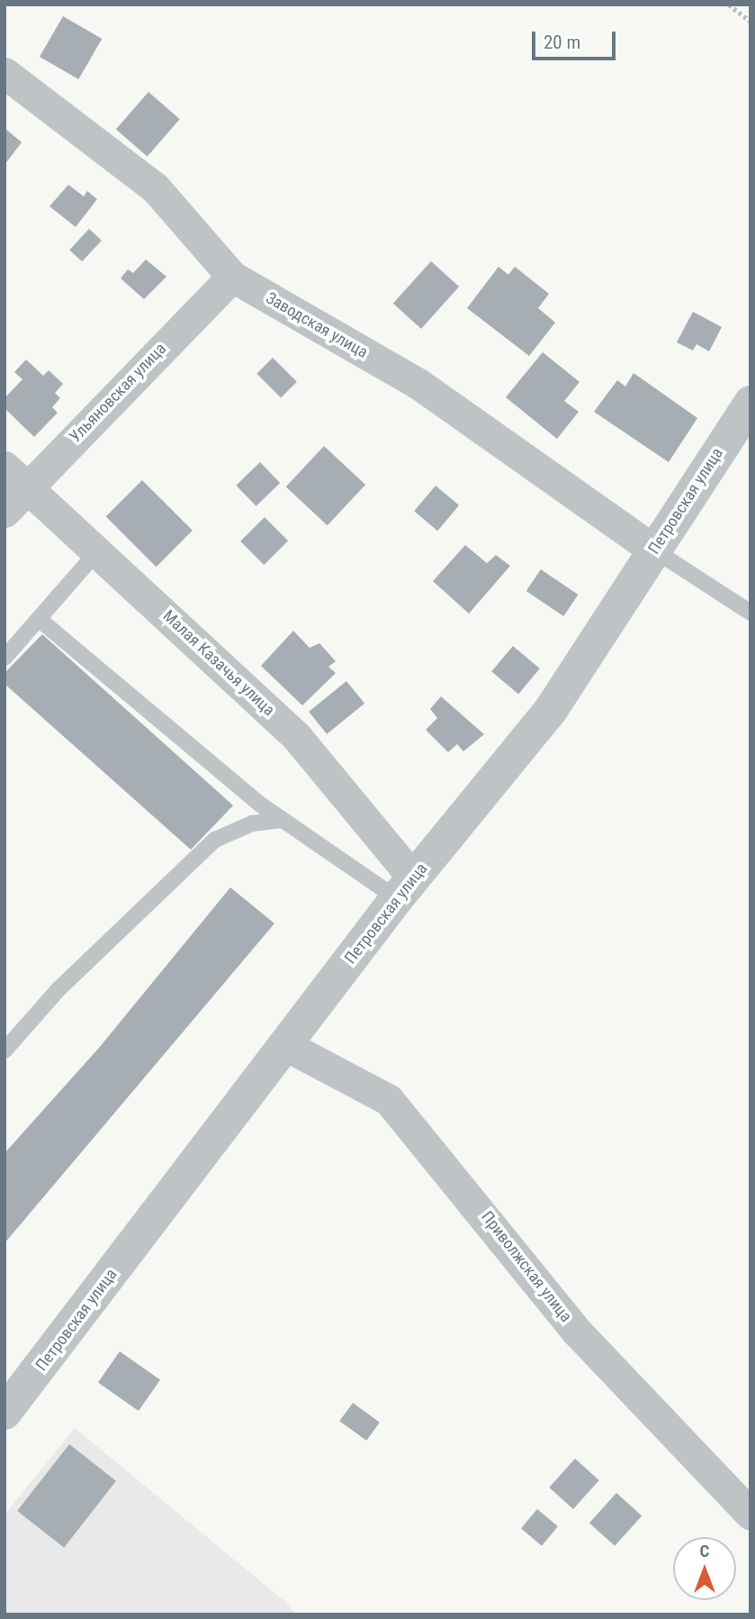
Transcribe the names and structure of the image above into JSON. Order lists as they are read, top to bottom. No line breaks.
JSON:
{"streets":{"street":["Заводская улица","Ульяновская улица","Петровская улица","Малая Казачья улица","Приволжская улица"]},"crossings":[["Заводская улица","Ульяновская улица"],["Заводская улица","Петровская улица"],["Ульяновская улица","Малая Казачья улица"],["Петровская улица","Малая Казачья улица"],["Петровская улица","Приволжская улица"]],"scale_bar":"20 m","north":"top"}
